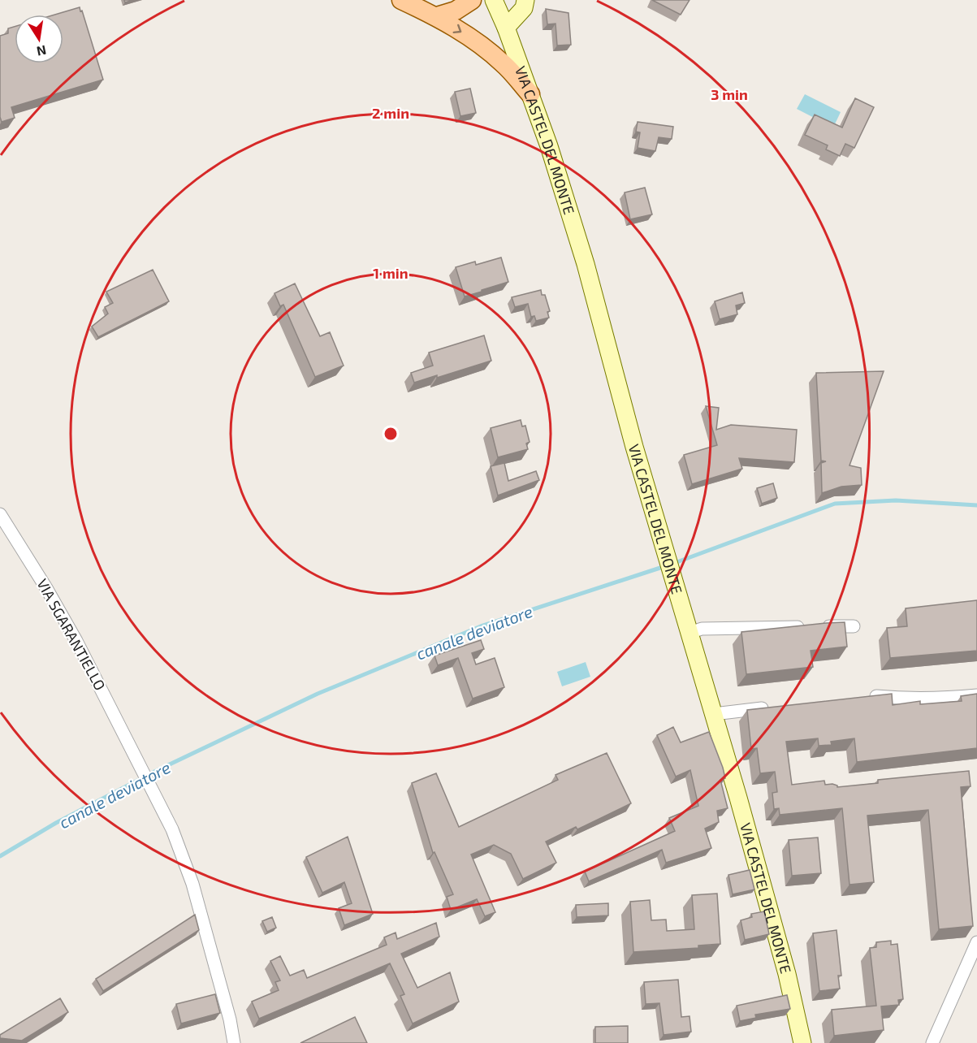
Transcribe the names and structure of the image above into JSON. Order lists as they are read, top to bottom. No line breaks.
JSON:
{"streets":{"main road":["VIA CASTEL DEL MONTE"],"street":["VIA SGARANTIELLO"]},"water":["canale deviatore"],"north":"bottom","rings":["3 min","2 min","1 min"]}
